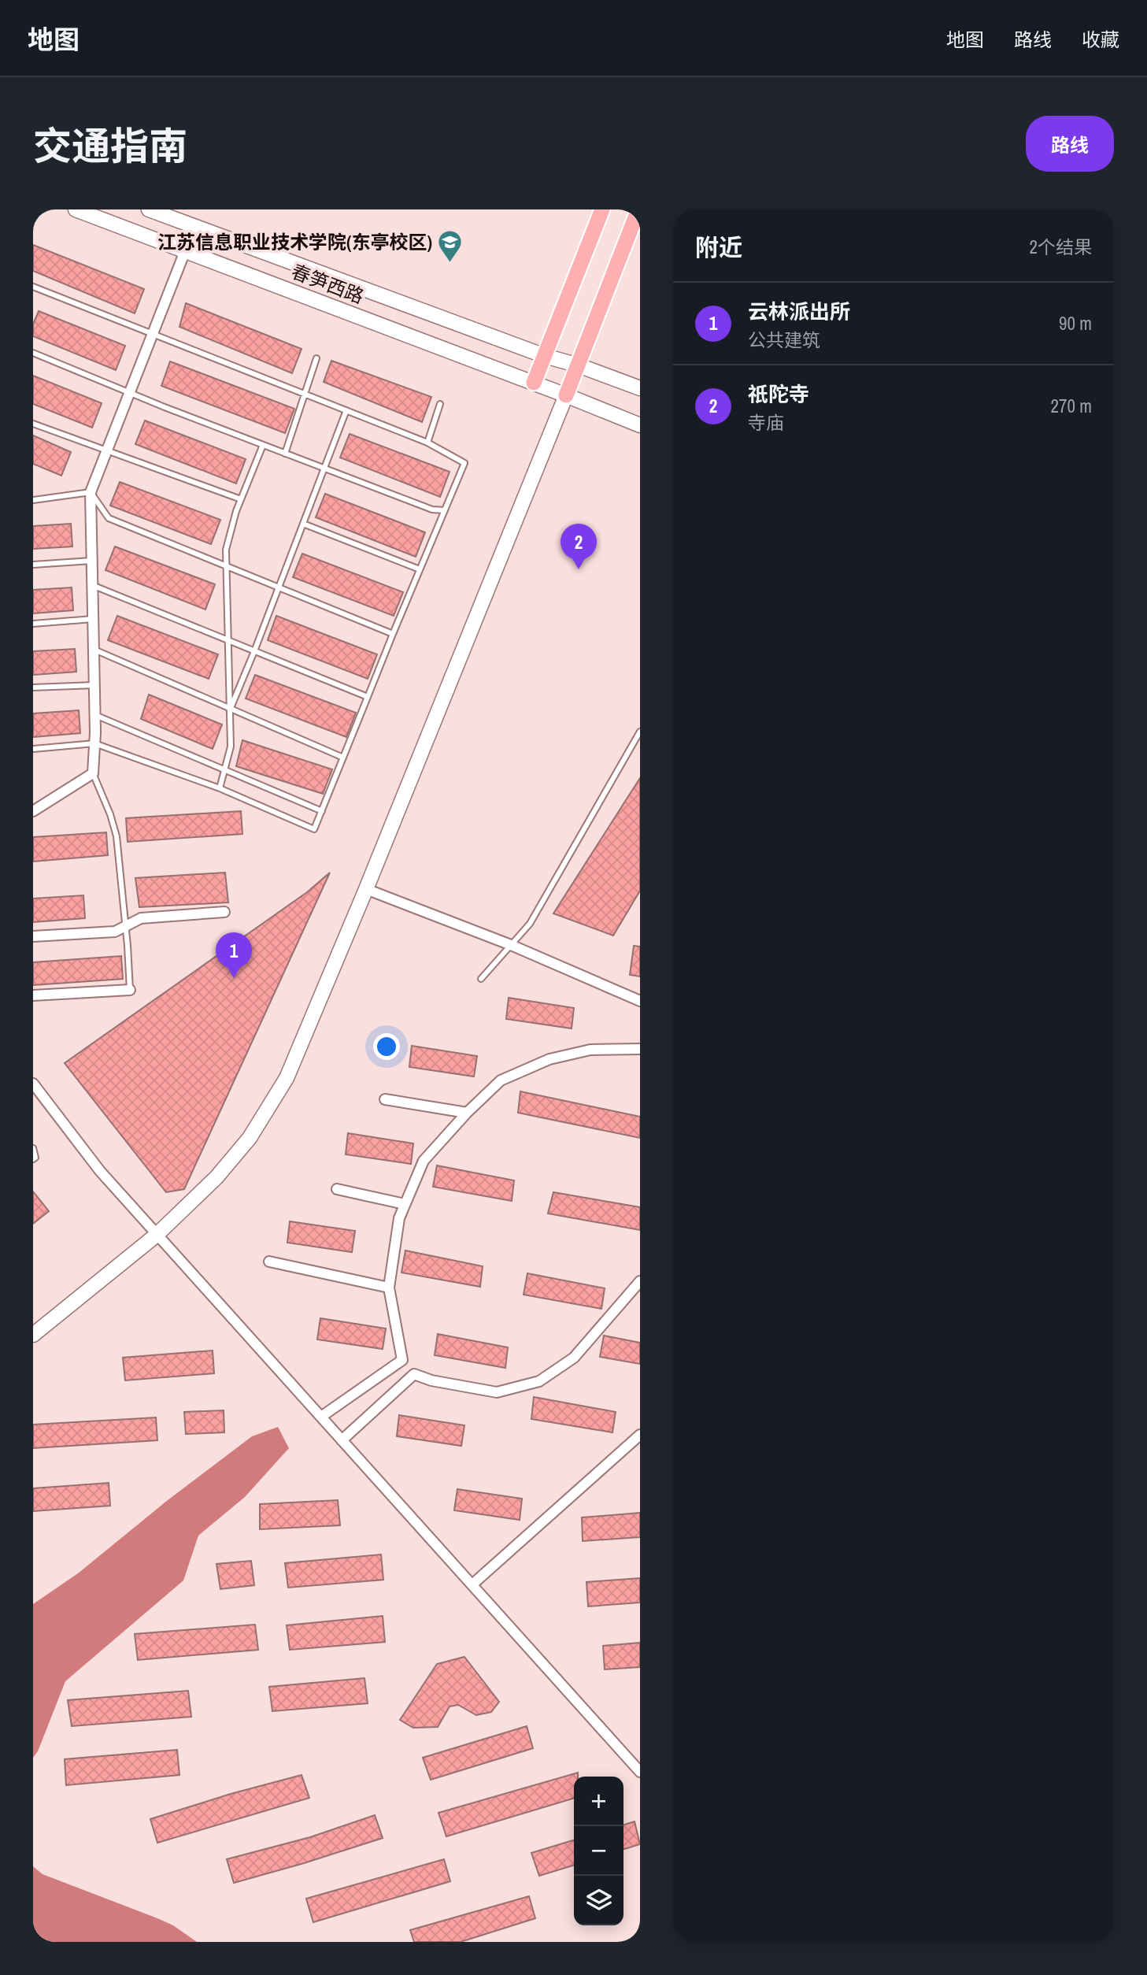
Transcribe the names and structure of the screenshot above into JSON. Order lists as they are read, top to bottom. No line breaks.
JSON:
{"streets":{"main road":["春笋西路"]},"places":{"school or university":["江苏信息职业技术学院(东亭校区)"]},"page":{"header":"地图","nav":["地图","路线","收藏"],"title":"交通指南","buttons":"路线","heading":["附近","2个结果"],"list":[{"mark":"1","name":"云林派出所","note":"公共建筑","value":"90 m"},{"mark":"2","name":"祇陀寺","note":"寺庙","value":"270 m"}],"pins":["2","1"],"map_buttons":["+","−"]}}
